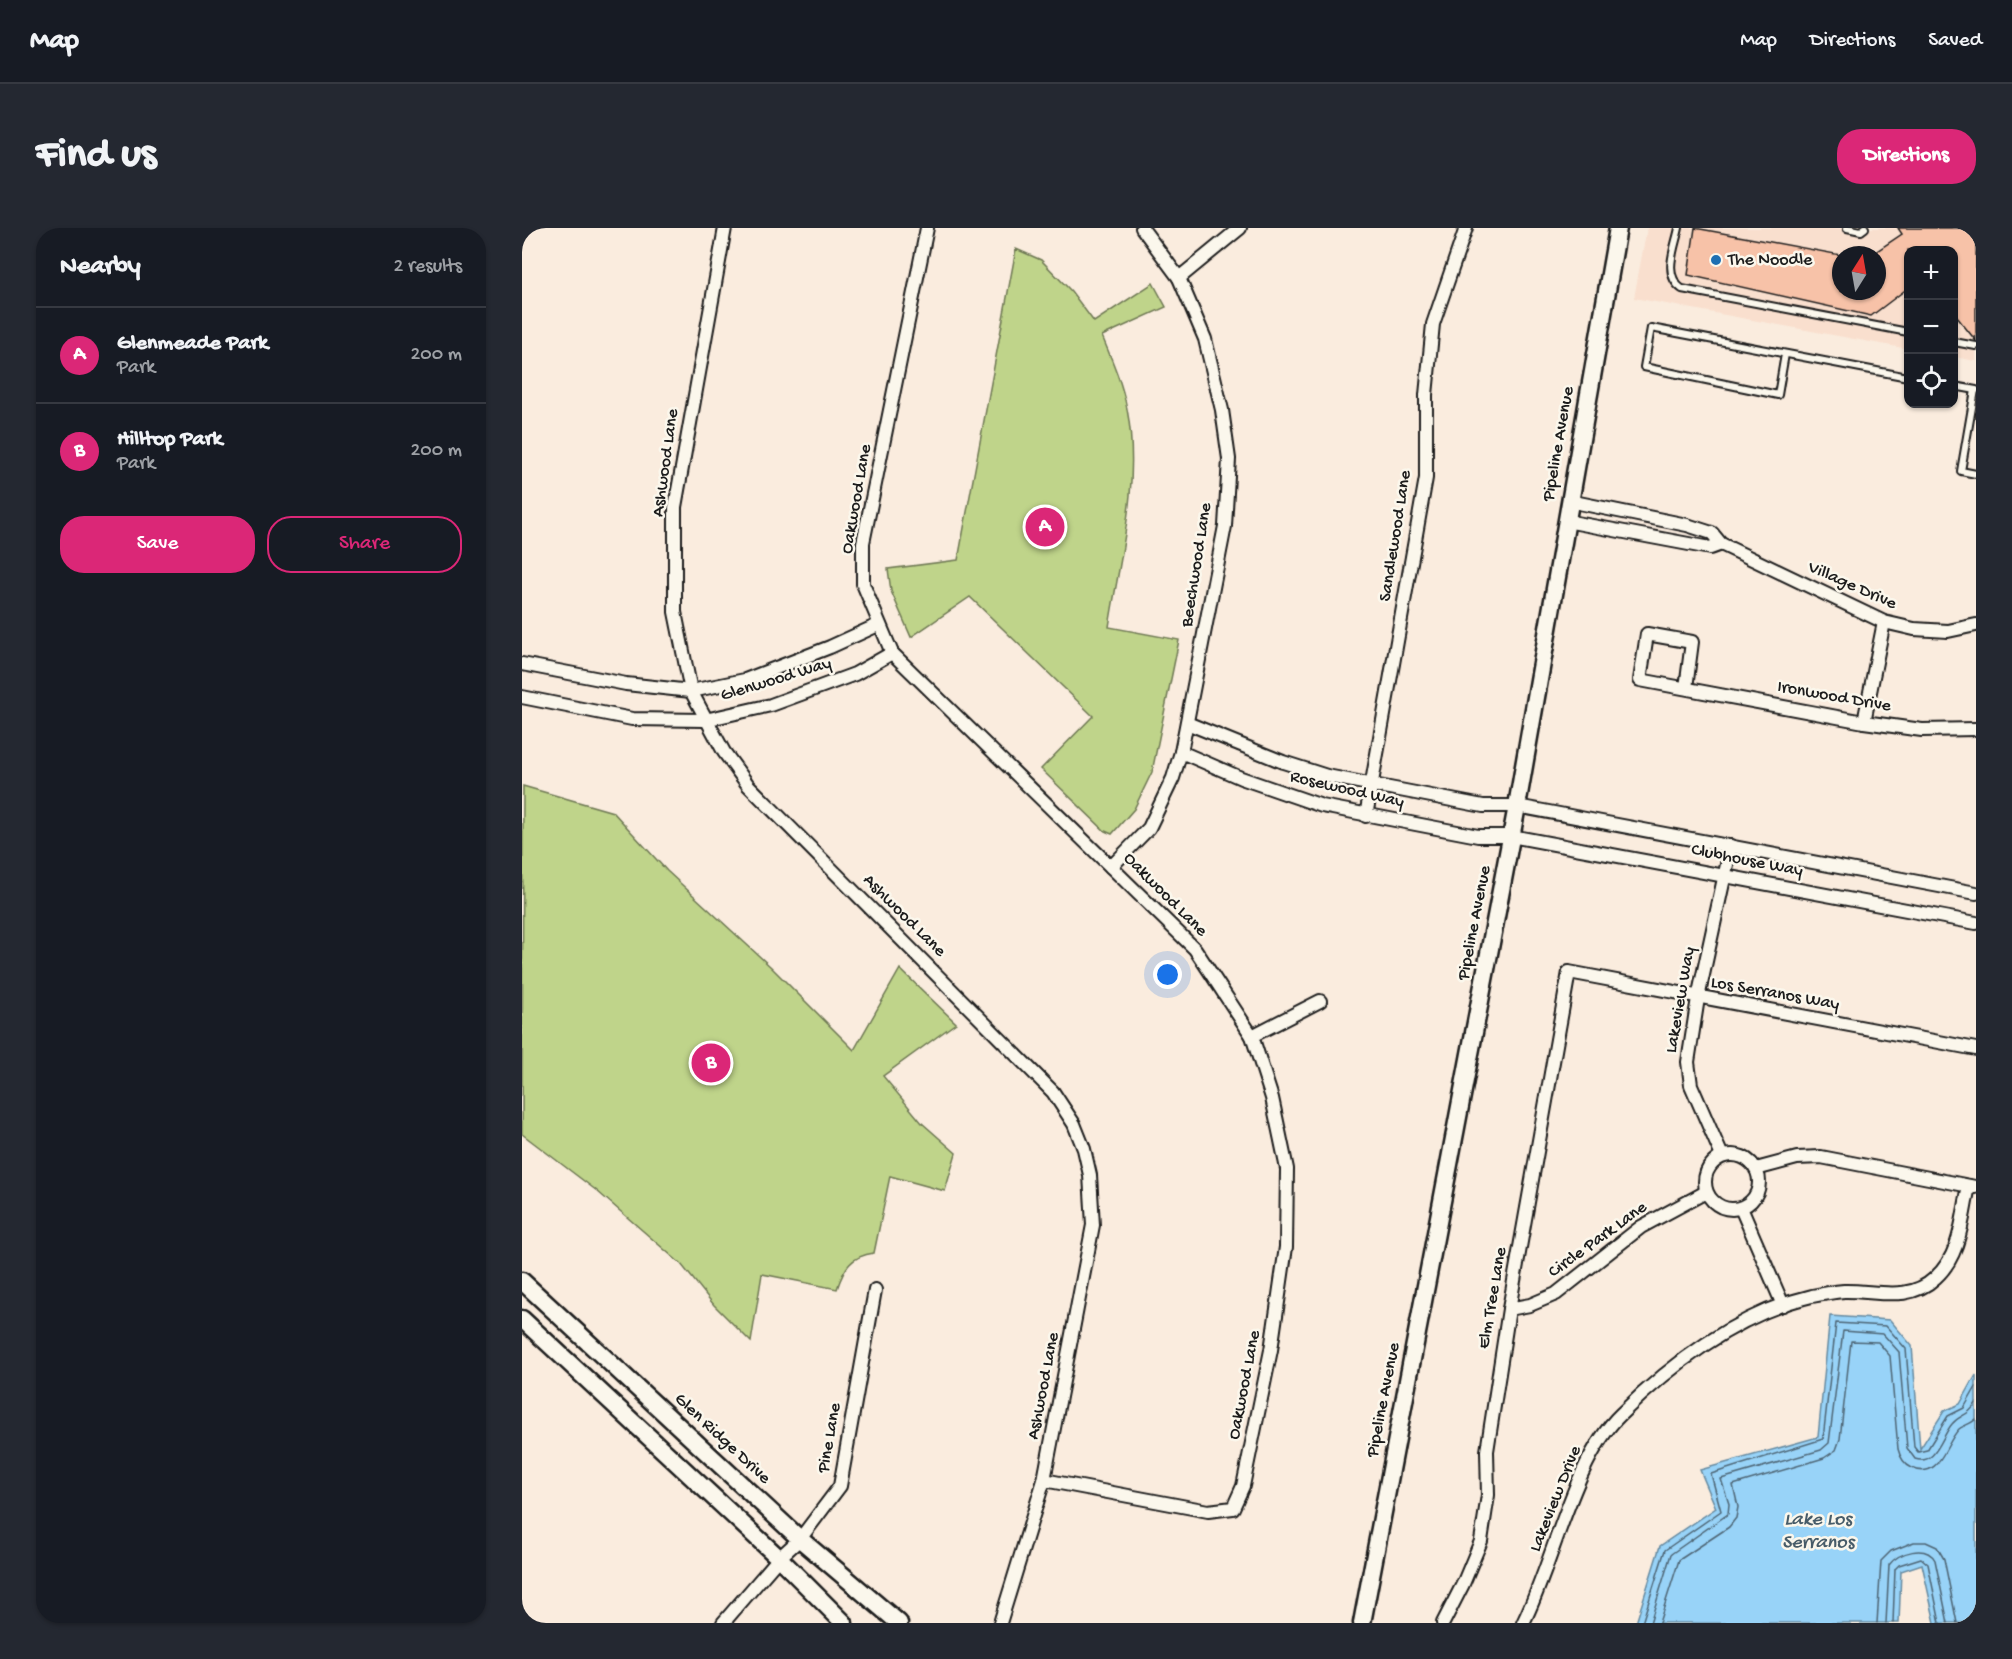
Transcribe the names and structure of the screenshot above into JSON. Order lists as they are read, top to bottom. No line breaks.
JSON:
{"streets":{"main road":["Pipeline Avenue","Glen Ridge Drive"],"street":["Ashwood Lane","Oakwood Lane","Sandlewood Lane","Beechwood Lane","Village Drive","Glenwood Way","Ironwood Drive","Rosewood Way","Clubhouse Way","Los Serranos Way","Lakeview Way","Circle Park Lane","Elm Tree Lane","Pine Lane","Lakeview Drive"]},"crossings":[["Pipeline Avenue","Village Drive"],["Pipeline Avenue","Rosewood Way"],["Pipeline Avenue","Clubhouse Way"],["Ashwood Lane","Oakwood Lane"],["Ashwood Lane","Glenwood Way"],["Oakwood Lane","Beechwood Lane"],["Oakwood Lane","Glenwood Way"],["Sandlewood Lane","Rosewood Way"],["Beechwood Lane","Rosewood Way"],["Rosewood Way","Clubhouse Way"],["Clubhouse Way","Lakeview Way"],["Los Serranos Way","Lakeview Way"],["Los Serranos Way","Elm Tree Lane"],["Lakeview Way","Circle Park Lane"],["Circle Park Lane","Elm Tree Lane"],["Pine Lane","Glen Ridge Drive"]],"water":["Lake Los Serranos"],"places":["The Noodle"],"north":"top","page":{"header":"Map","nav":["Map","Directions","Saved"],"buttons":["Directions",["Save","Share"]],"title":"Find us","heading":["Nearby","2 results"],"map_buttons":["+","−"],"list":[{"mark":"A","name":"Glenmeade Park","note":"Park","value":"200 m"},{"mark":"B","name":"Hilltop Park","note":"Park","value":"200 m"}],"pins":["A","B"]}}
